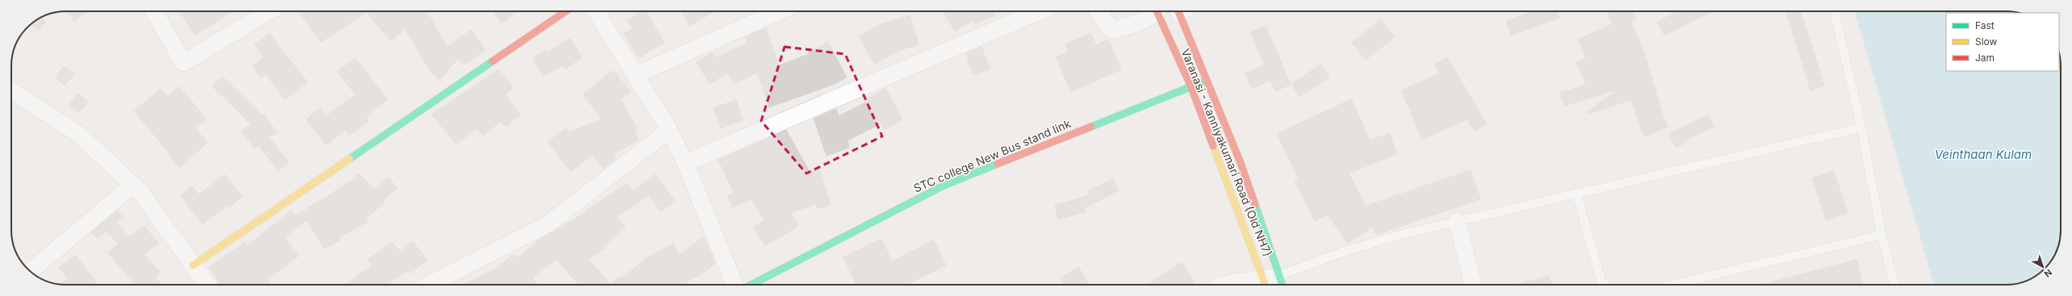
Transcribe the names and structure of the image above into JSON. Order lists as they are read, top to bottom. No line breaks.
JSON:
{"streets":{"street":["Varanasi - Kanniyakumari Road (Old NH7)","STC college New Bus stand link"]},"crossings":[["Varanasi - Kanniyakumari Road (Old NH7)","STC college New Bus stand link"]],"water":["Veinthaan Kulam"],"legend":["Fast","Slow","Jam"],"north":"bottom right"}
